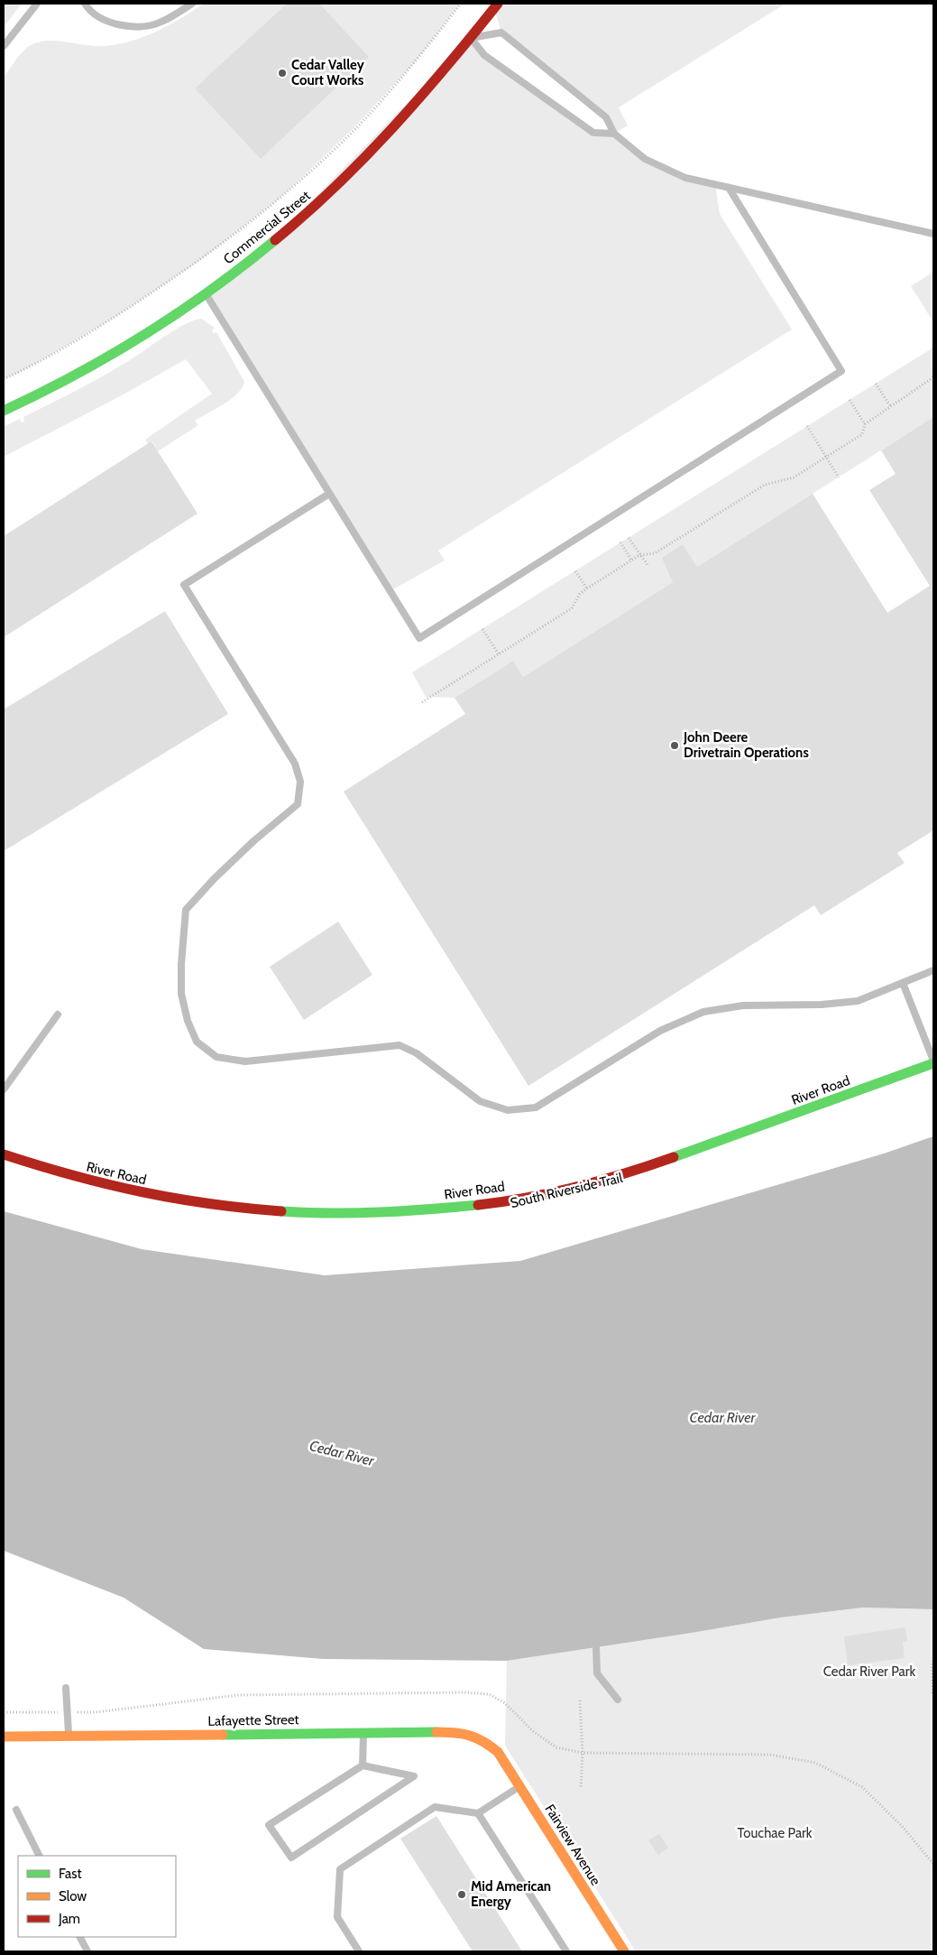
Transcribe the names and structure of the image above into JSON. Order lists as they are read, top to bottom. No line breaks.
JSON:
{"streets":{"street":["Commercial Street","River Road","Lafayette Street","Fairview Avenue"]},"crossings":[["Lafayette Street","Fairview Avenue"]],"water":["Cedar River"],"parks":["Cedar River Park","Touchae Park"],"places":["Cedar Valley Court Works","John Deere Drivetrain Operations","Mid American Energy"],"legend":["Fast","Slow","Jam"]}
